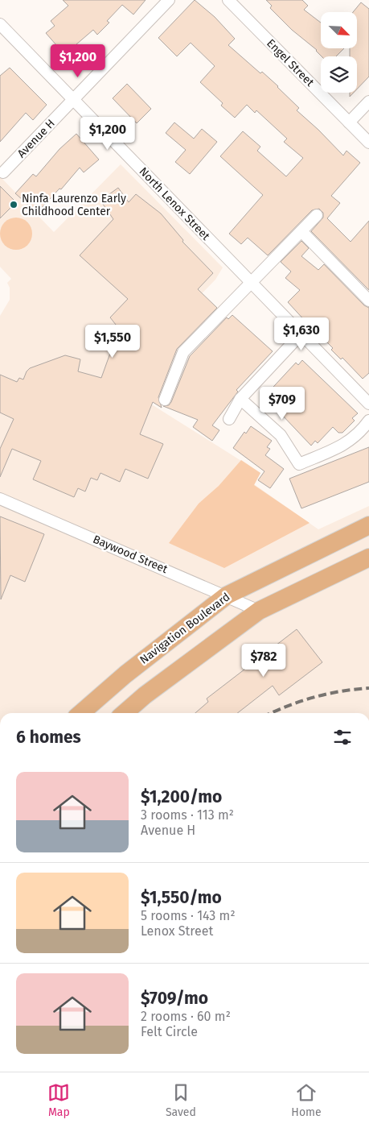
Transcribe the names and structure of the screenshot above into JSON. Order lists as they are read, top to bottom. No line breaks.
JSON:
{"streets":{"main road":["Navigation Boulevard"],"street":["Engel Street","Avenue H","North Lenox Street","Baywood Street"]},"crossings":[["Avenue H","North Lenox Street"],["Baywood Street","Navigation Boulevard"]],"places":["Ninfa Laurenzo Early Childhood Center"],"north":"bottom right","page":{"price":["$1,200","$1,200","$1,630","$1,550","$709","$782"],"heading":"6 homes","list":[{"name":"$1,200/mo","note":"3 rooms · 113 m² · Avenue H"},{"name":"$1,550/mo","note":"5 rooms · 143 m² · Lenox Street"},{"name":"$709/mo","note":"2 rooms · 60 m² · Felt Circle"}],"tabs":["Map","Saved","Home"]}}
